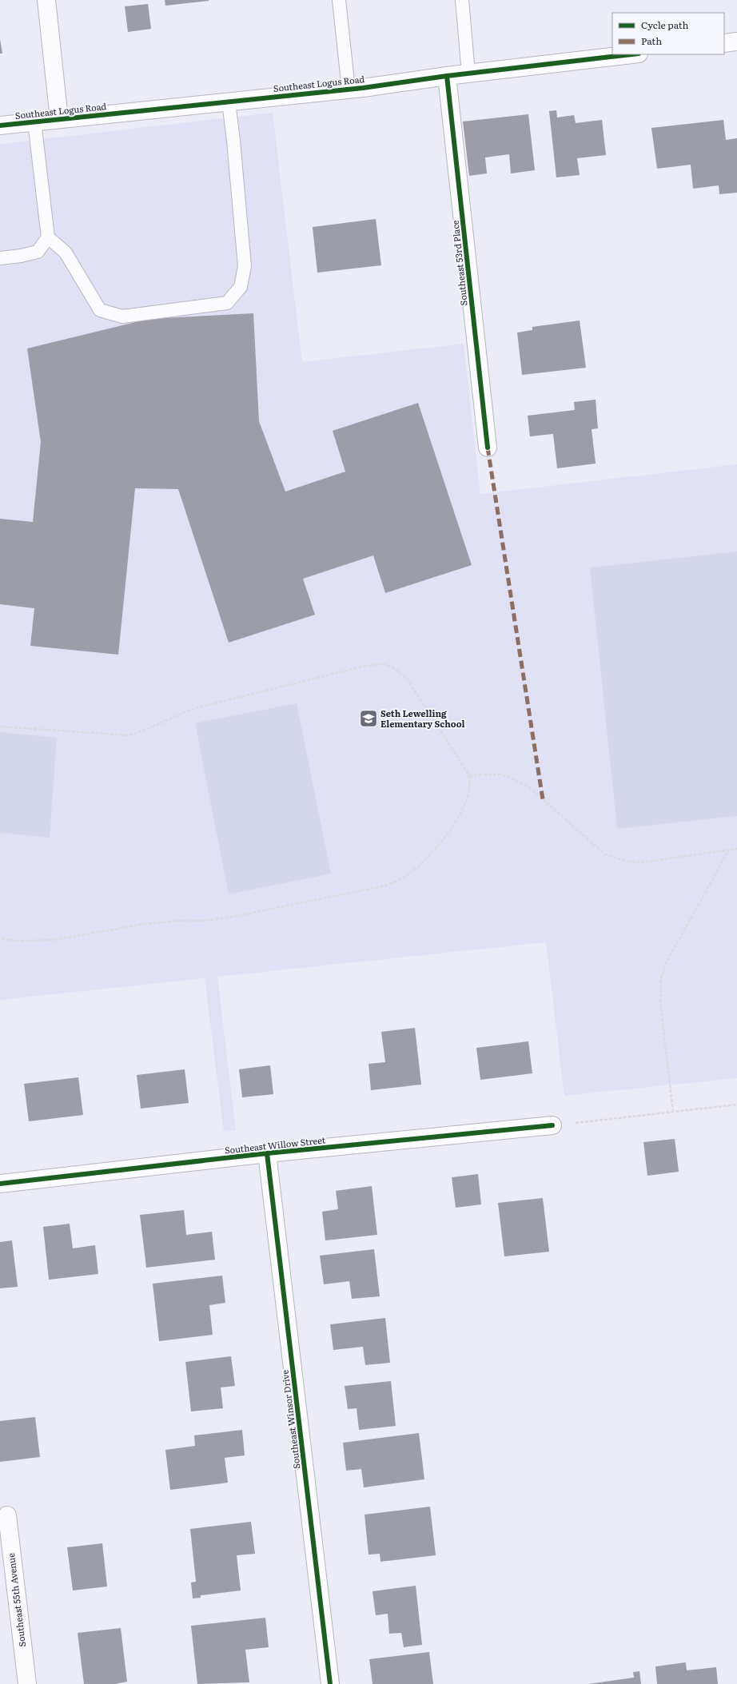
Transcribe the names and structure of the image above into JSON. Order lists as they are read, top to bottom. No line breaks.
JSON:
{"streets":{"street":["Southeast Logus Road","Southeast 53rd Place","Southeast Willow Street","Southeast Winsor Drive","Southeast 55th Avenue"]},"crossings":[["Southeast Logus Road","Southeast 53rd Place"],["Southeast Willow Street","Southeast Winsor Drive"]],"places":{"school or university":["Seth Lewelling Elementary School"]},"legend":["Cycle path","Path"]}
